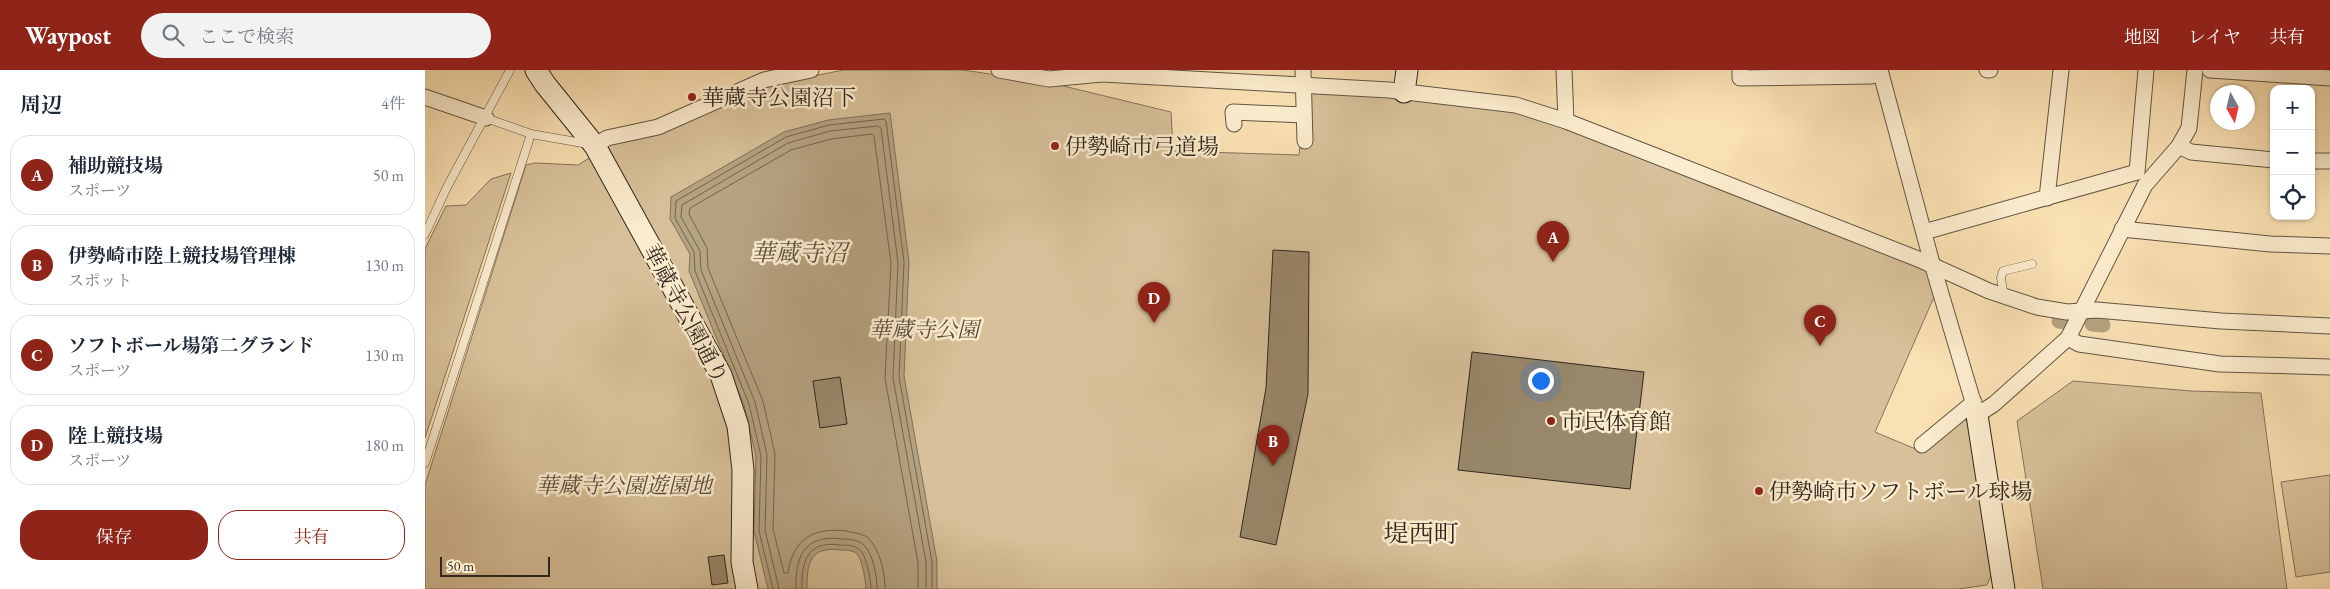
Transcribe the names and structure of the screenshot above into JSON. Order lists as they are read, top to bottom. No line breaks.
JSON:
{"streets":{"street":["華蔵寺公園通り"]},"districts":["堤西町"],"water":["華蔵寺沼"],"parks":["華蔵寺公園","華蔵寺公園遊園地"],"places":["華蔵寺公園沼下","伊勢崎市弓道場","市民体育館","伊勢崎市ソフトボール球場"],"scale_bar":"50 m","north":"bottom","page":{"header":"Waypost","search":"ここで検索","nav":["地図","レイヤ","共有"],"heading":["周辺","4件"],"map_buttons":["+","−"],"list":[{"mark":"A","name":"補助競技場","note":"スポーツ","value":"50 m"},{"mark":"B","name":"伊勢崎市陸上競技場管理棟","note":"スポット","value":"130 m"},{"mark":"C","name":"ソフトボール場第二グランド","note":"スポーツ","value":"130 m"},{"mark":"D","name":"陸上競技場","note":"スポーツ","value":"180 m"}],"pins":["A","D","C","B"],"buttons":["保存","共有"],"scale":"50 m"}}
